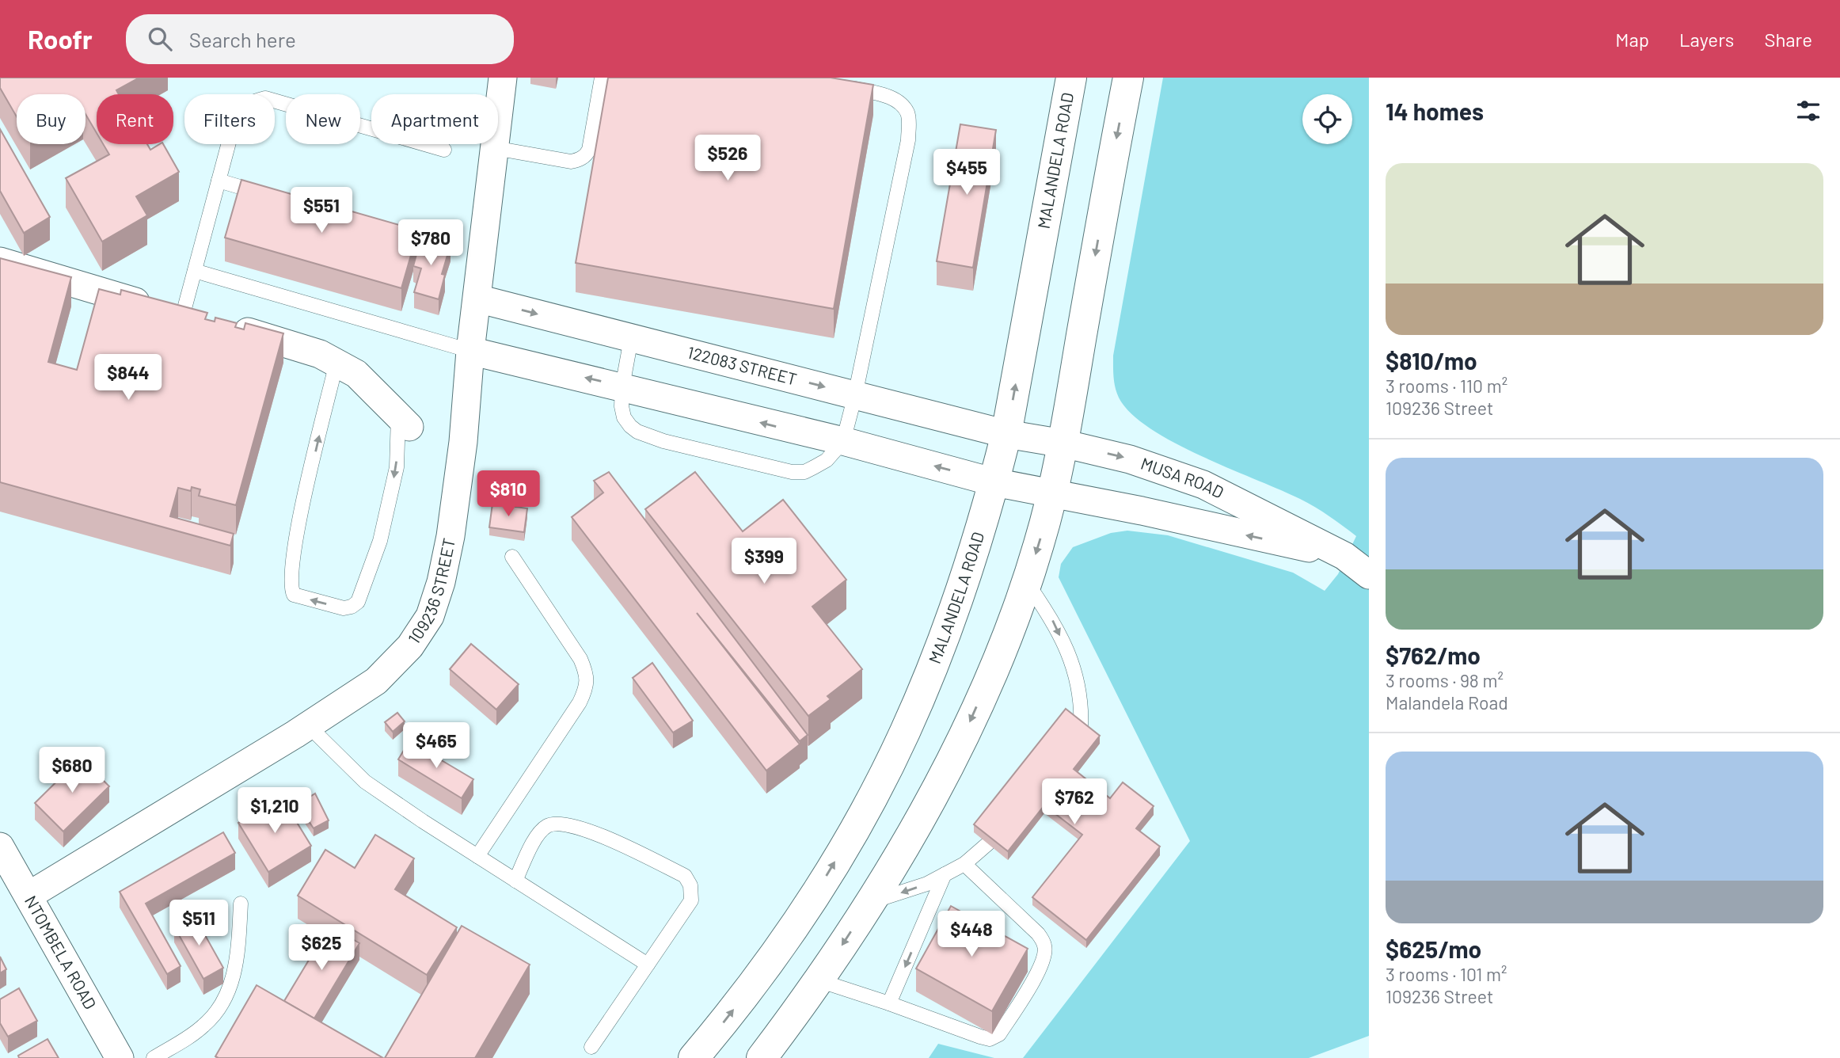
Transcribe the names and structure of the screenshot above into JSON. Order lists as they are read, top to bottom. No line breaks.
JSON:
{"streets":{"main road":["MALANDELA ROAD"],"street":["122083 STREET","MUSA ROAD","109236 STREET","NTOMBELA ROAD"]},"crossings":[["MALANDELA ROAD","122083 STREET"],["MALANDELA ROAD","MUSA ROAD"],["122083 STREET","MUSA ROAD"],["122083 STREET","109236 STREET"],["109236 STREET","NTOMBELA ROAD"]],"page":{"header":"Roofr","search":"Search here","nav":["Map","Layers","Share"],"heading":"14 homes","chip":["Buy","Rent","Filters","New","Apartment"],"price":["$526","$455","$551","$780","$844","$810","$399","$465","$680","$762","$1,210","$511","$448","$625"],"list":[{"name":"$810/mo","note":"3 rooms · 110 m² · 109236 Street"},{"name":"$762/mo","note":"3 rooms · 98 m² · Malandela Road"},{"name":"$625/mo","note":"3 rooms · 101 m² · 109236 Street"}]}}
